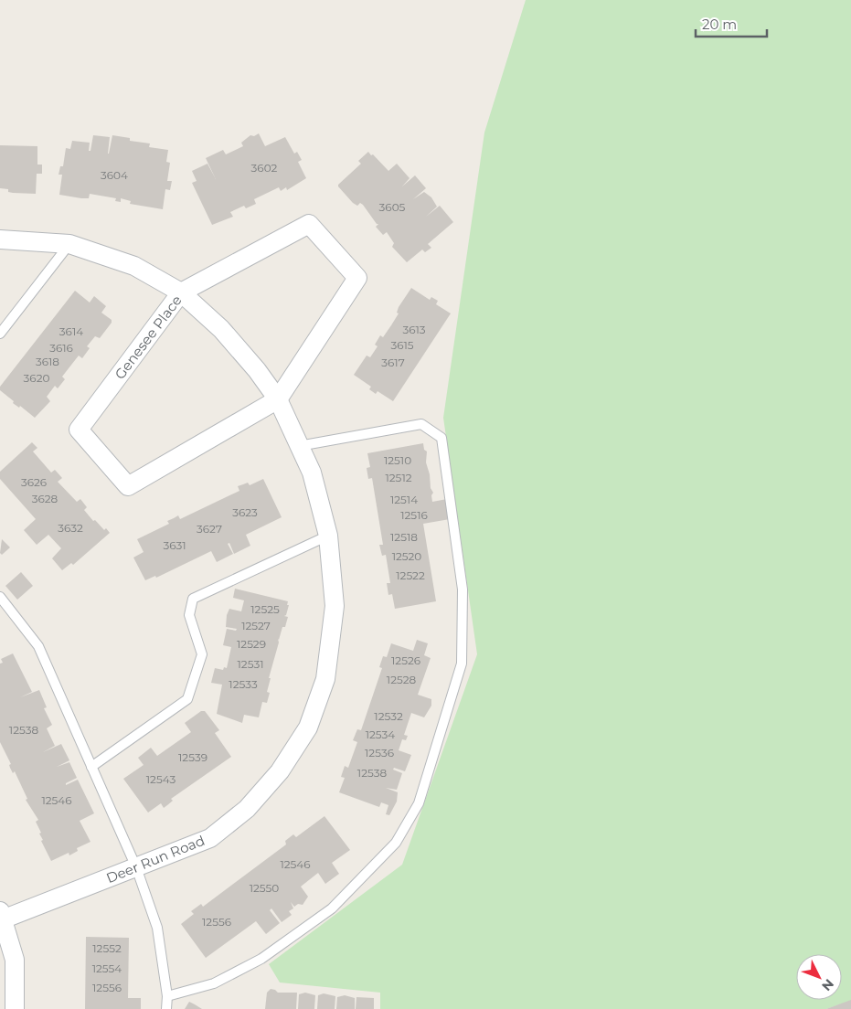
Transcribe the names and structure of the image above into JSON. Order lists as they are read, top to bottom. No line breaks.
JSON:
{"streets":{"street":["Genesee Place","Deer Run Road"]},"crossings":[["Genesee Place","Deer Run Road"]],"house_numbers":["3602","3604","3605","3613","3614","3615","3616","3618","3617","3620","12510","12512","3626","3628","12514","3623","12516","3632","3627","12518","3631","12520","12522","12525","12527","12529","12526","12531","12528","12533","12532","12538","12534","12536","12539","12538","12543","12546","12546","12550","12556","12552","12554","12556"],"scale_bar":"20 m","north":"bottom right"}
